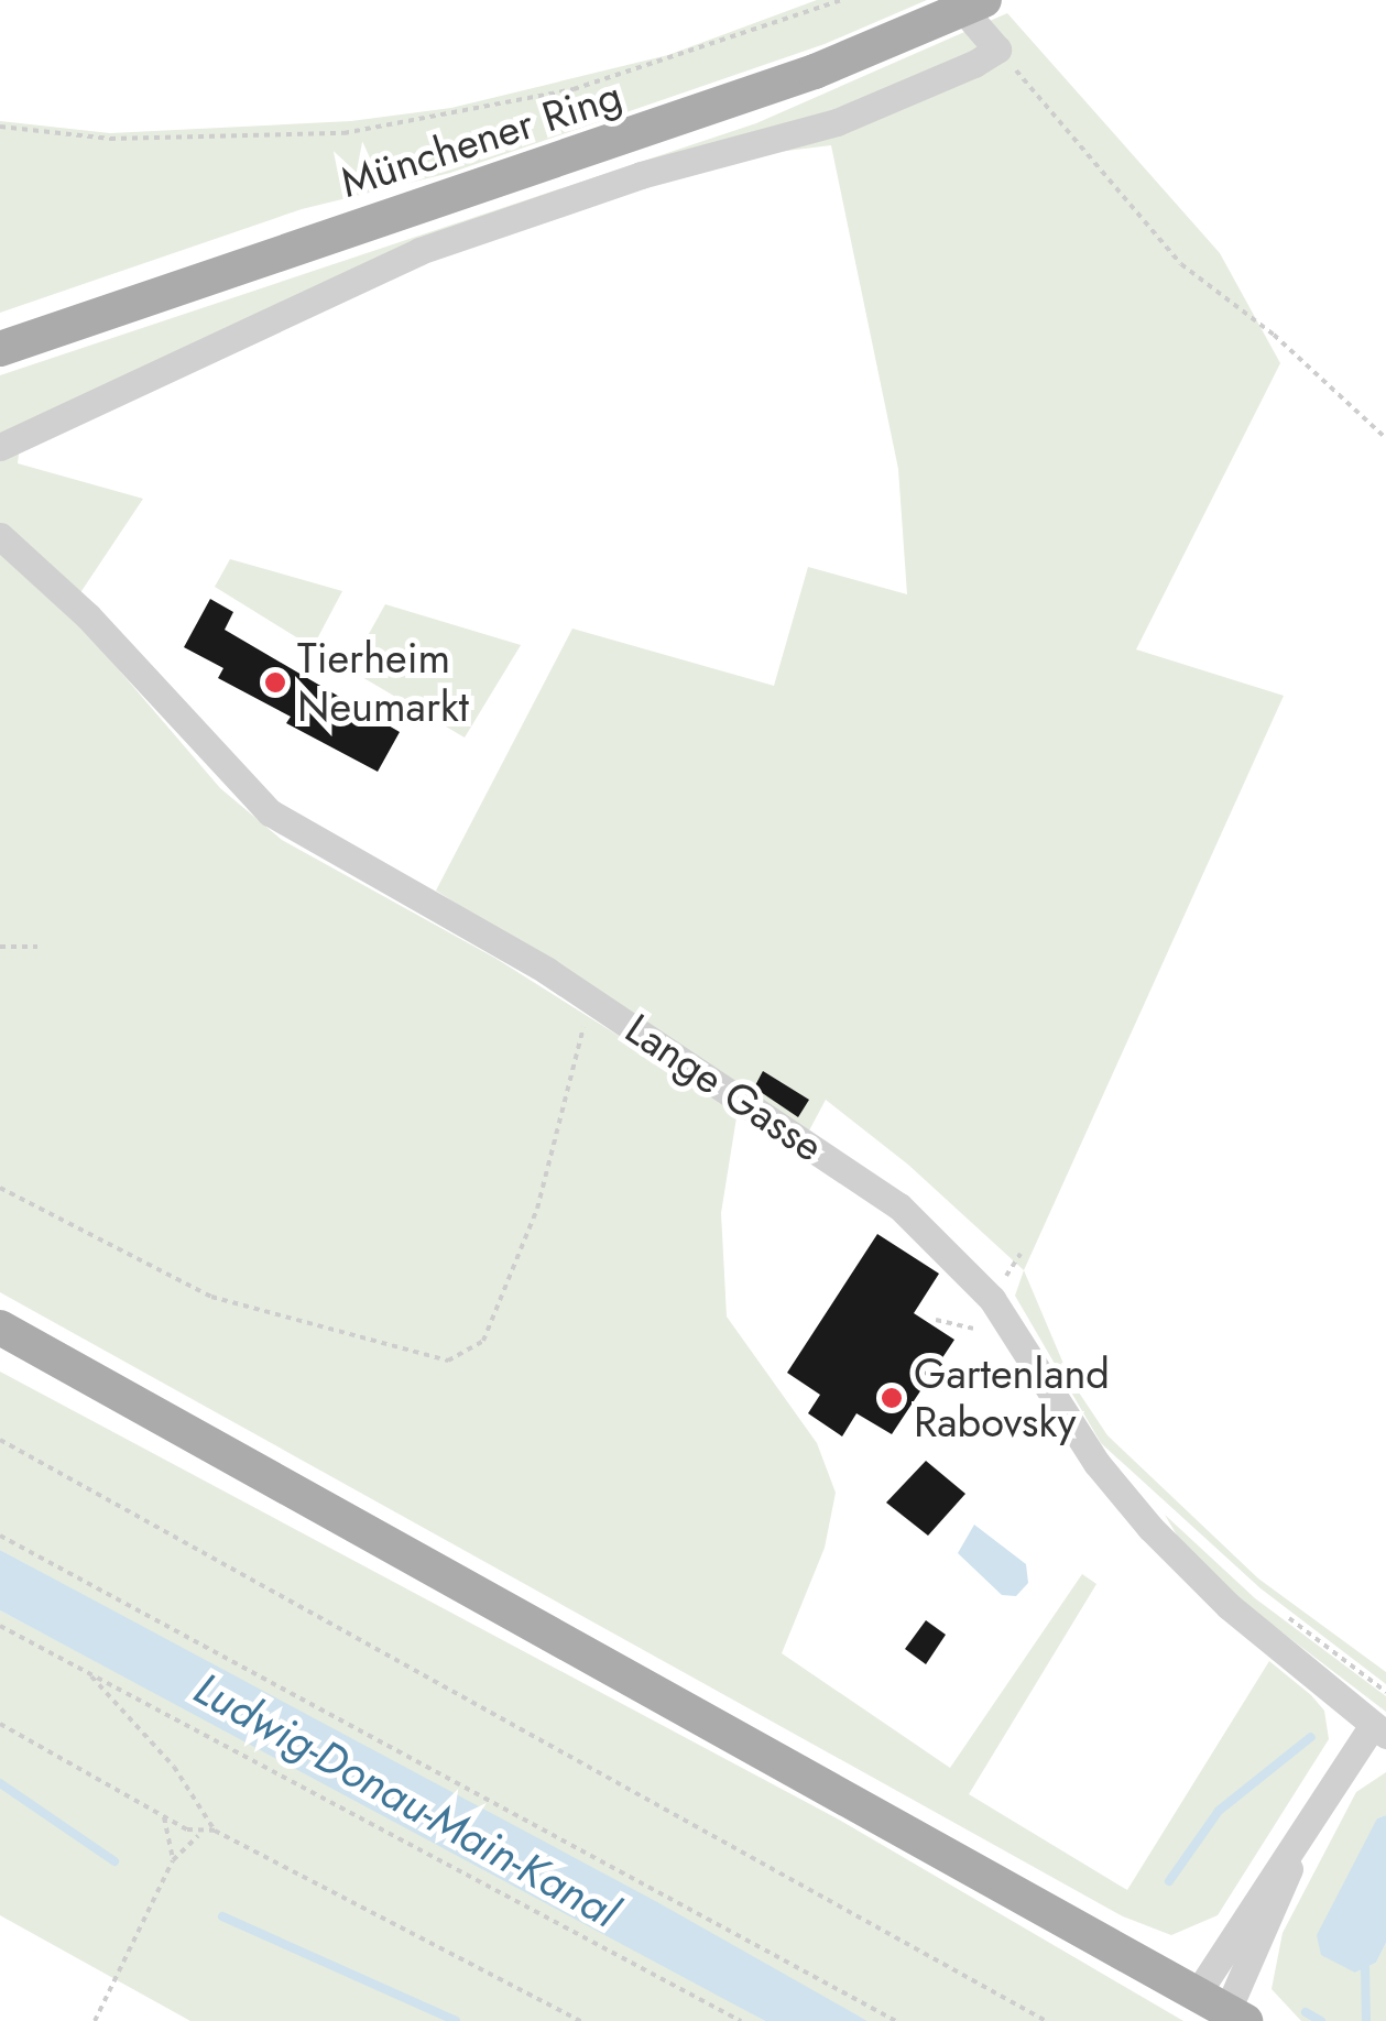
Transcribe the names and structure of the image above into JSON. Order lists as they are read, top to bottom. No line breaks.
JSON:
{"streets":{"main road":["Münchener Ring"],"street":["Lange Gasse"]},"water":["Ludwig-Donau-Main-Kanal"],"places":["Tierheim Neumarkt","Gartenland Rabovsky"]}
